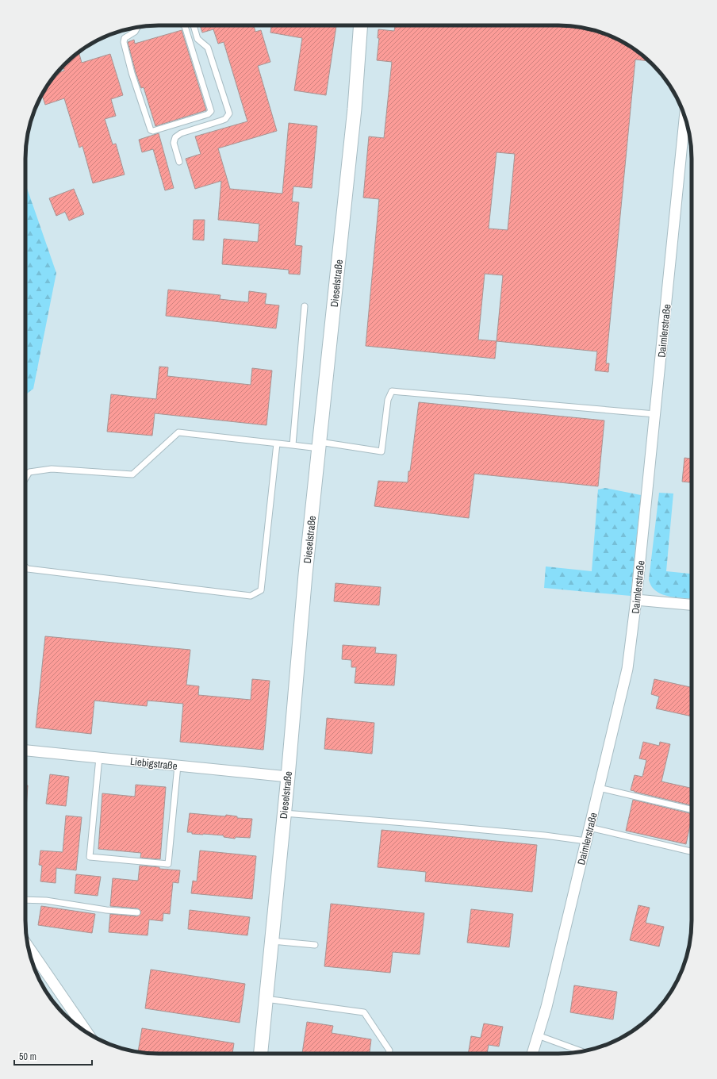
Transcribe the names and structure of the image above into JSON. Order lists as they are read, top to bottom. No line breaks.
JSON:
{"streets":{"street":["Dieselstraße","Daimlerstraße","Liebigstraße"]},"crossings":[["Dieselstraße","Liebigstraße"]],"scale_bar":"50 m"}
